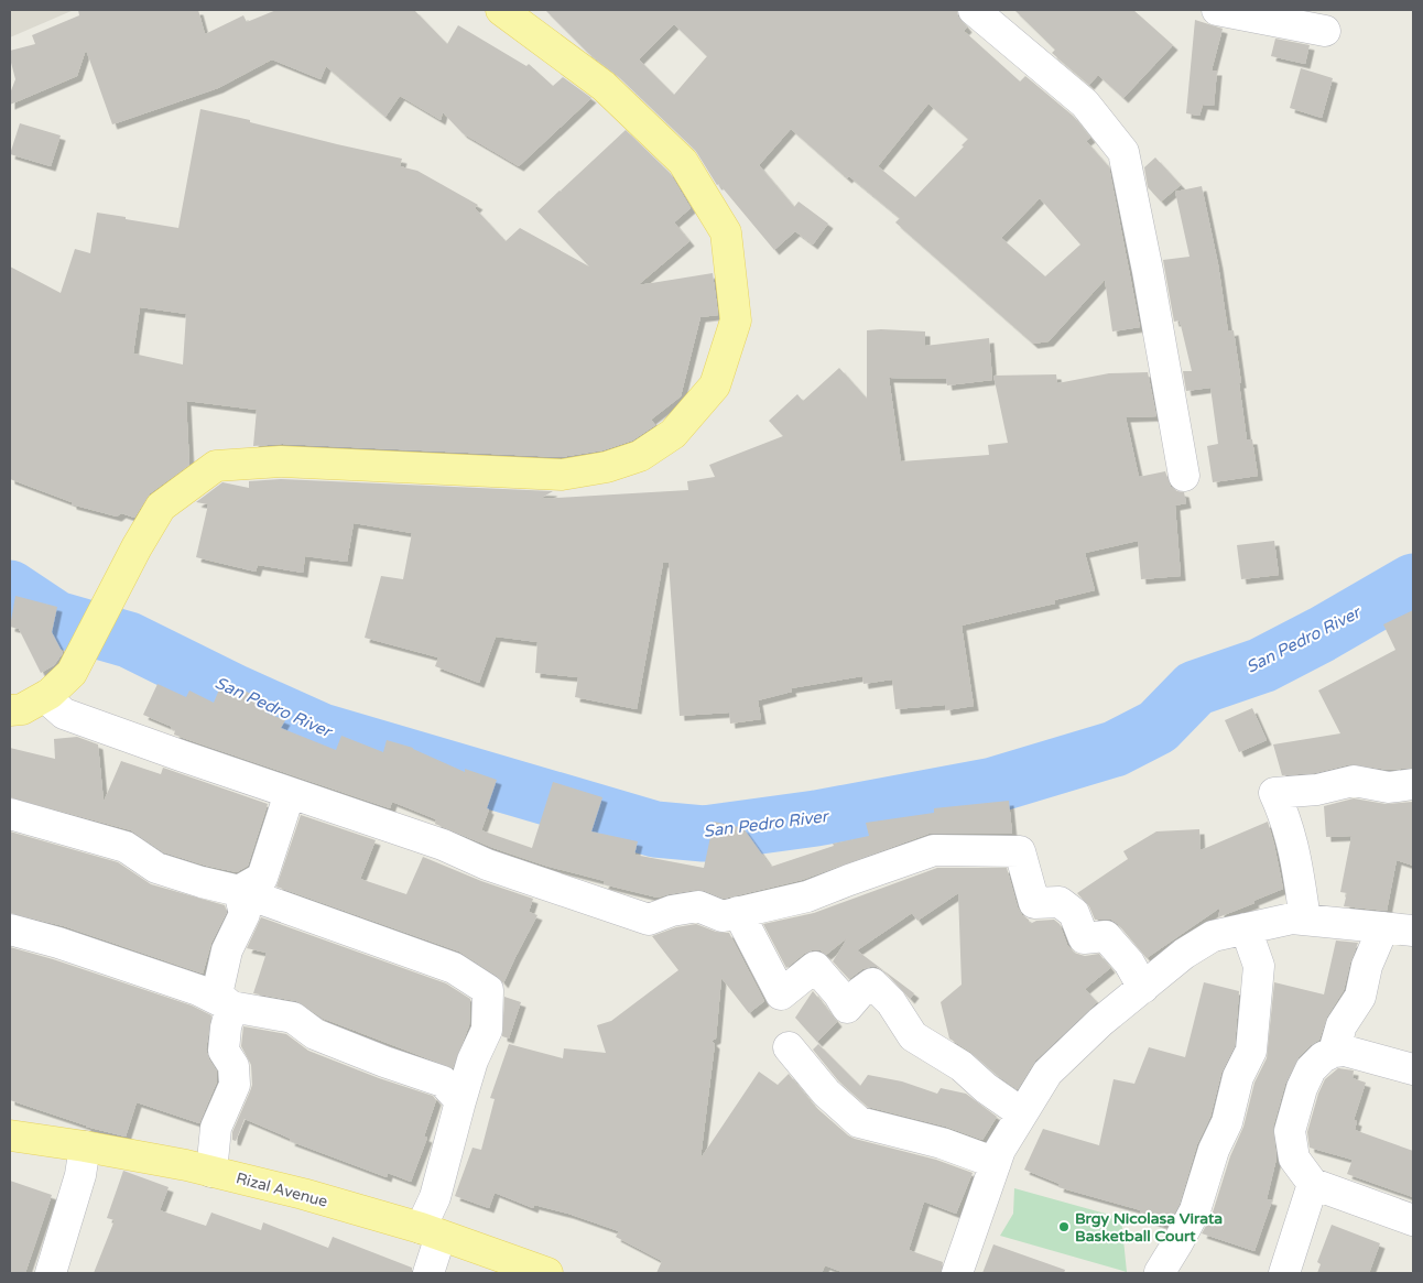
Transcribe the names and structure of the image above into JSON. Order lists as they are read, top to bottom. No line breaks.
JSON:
{"streets":{"main road":["Rizal Avenue"]},"water":["San Pedro River"],"places":["Brgy Nicolasa Virata Basketball Court"]}
